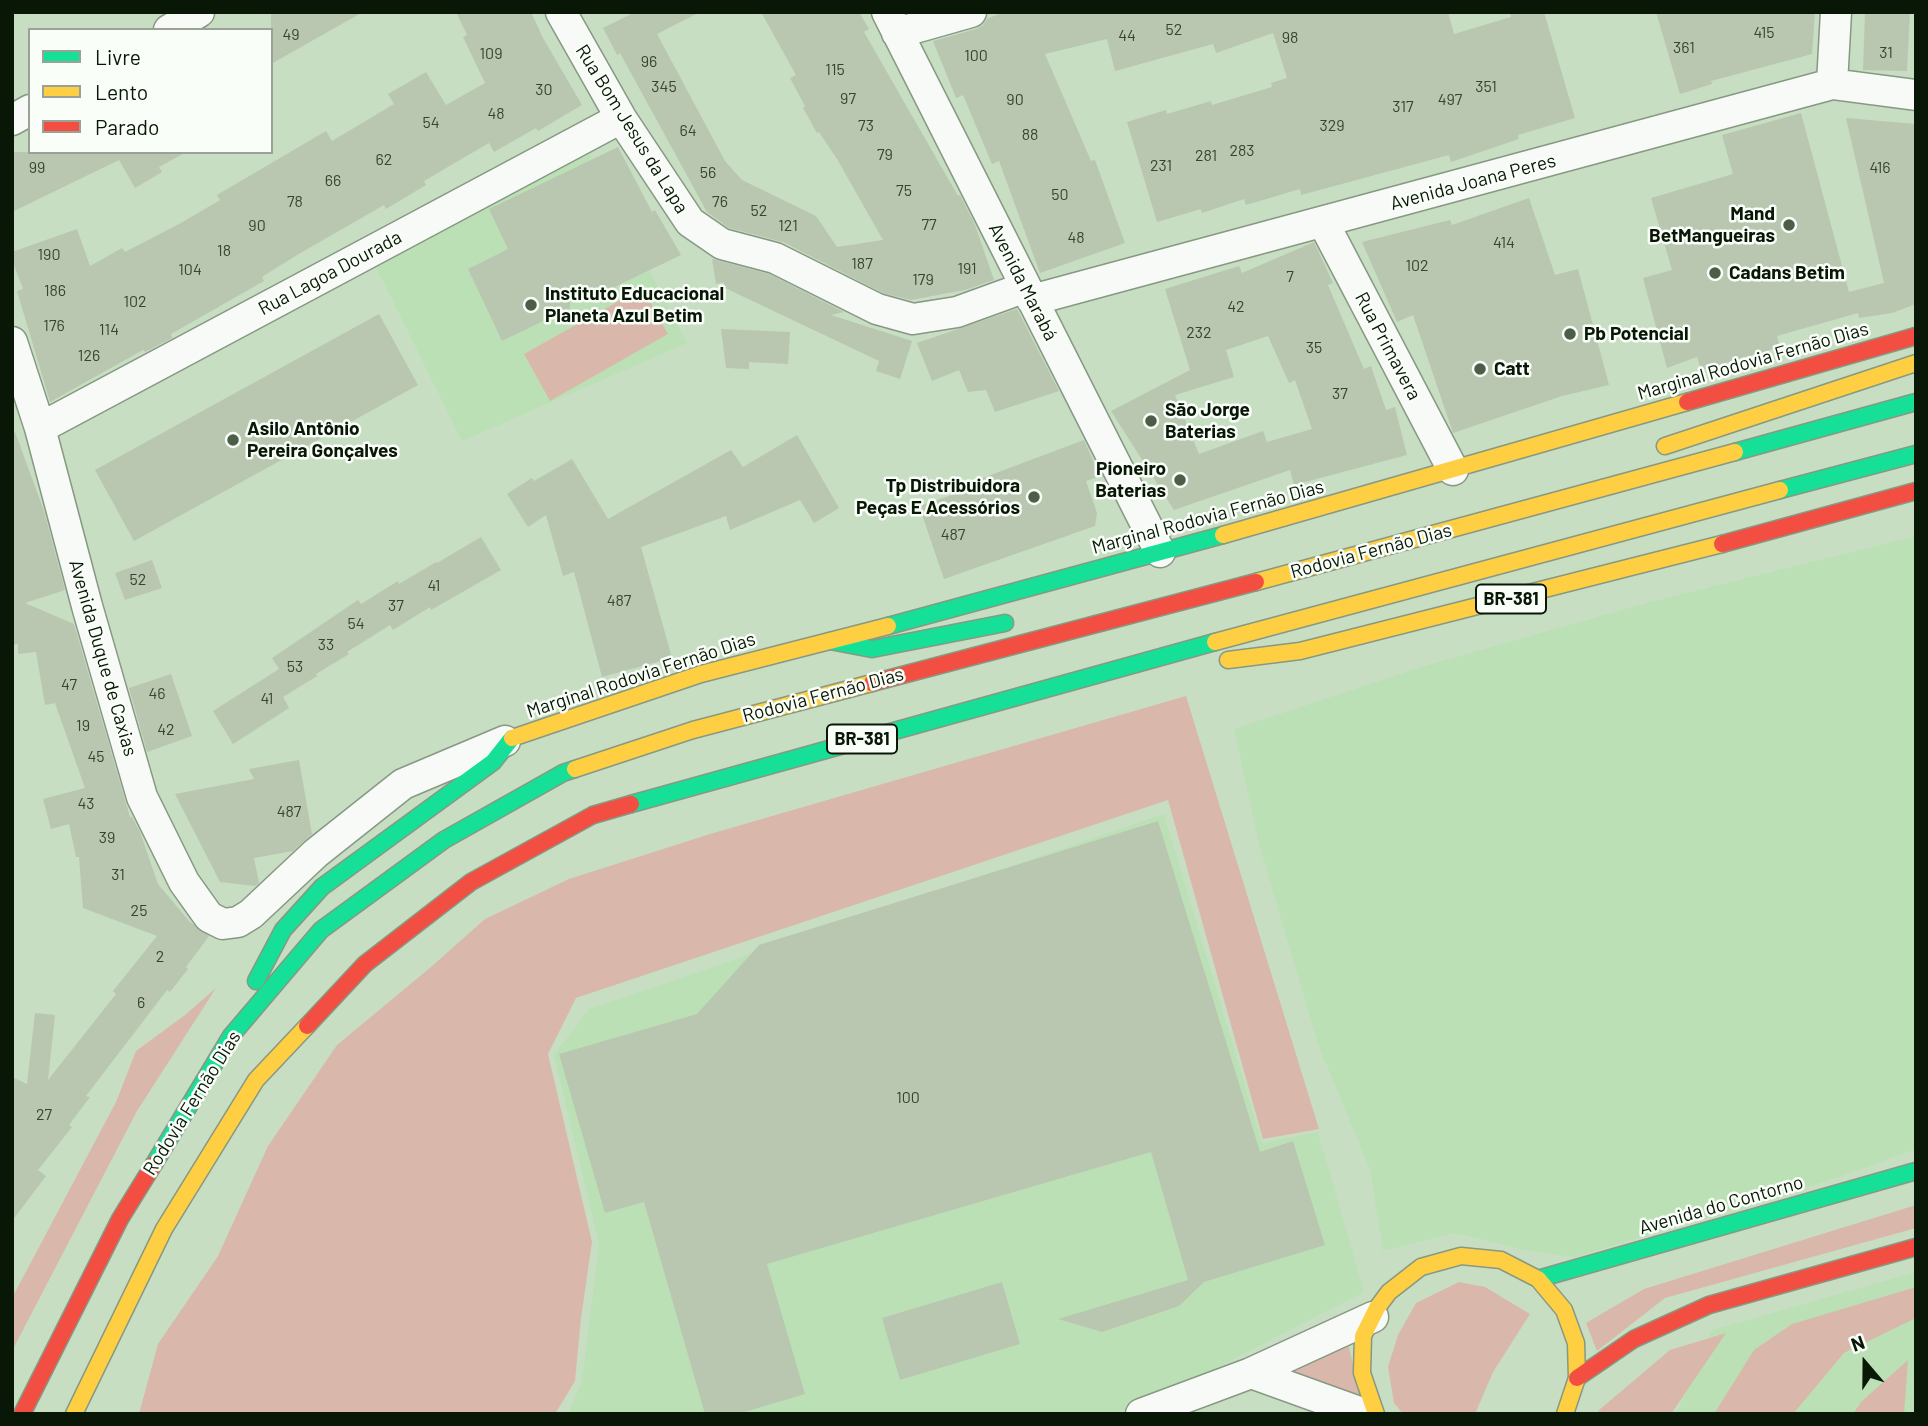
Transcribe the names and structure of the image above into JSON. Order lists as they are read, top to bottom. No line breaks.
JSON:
{"streets":{"main road":["Marginal Rodovia Fernão Dias","Rodovia Fernão Dias","BR-381","Avenida do Contorno"],"street":["Rua Bom Jesus da Lapa","Avenida Joana Peres","Rua Lagoa Dourada","Avenida Marabá","Rua Primavera","Avenida Duque de Caxias"]},"crossings":[["Rua Bom Jesus da Lapa","Avenida Joana Peres"],["Rua Bom Jesus da Lapa","Rua Lagoa Dourada"],["Rua Bom Jesus da Lapa","Avenida Marabá"],["Avenida Joana Peres","Avenida Marabá"],["Avenida Joana Peres","Rua Primavera"],["Rua Lagoa Dourada","Avenida Duque de Caxias"],["Avenida Marabá","Marginal Rodovia Fernão Dias"],["Rua Primavera","Marginal Rodovia Fernão Dias"],["Marginal Rodovia Fernão Dias","Avenida Duque de Caxias"]],"places":["Mand BetMangueiras","Cadans Betim","Instituto Educacional Planeta Azul Betim","Pb Potencial","Catt","São Jorge Baterias","Asilo Antônio Pereira Gonçalves","Pioneiro Baterias","Tp Distribuidora Peças E Acessórios"],"house_numbers":["52","415","49","44","98","361","31","109","100","96","115","345","351","30","97","90","497","317","48","54","73","329","64","88","283","79","281","62","231","99","416","56","66","75","50","78","76","52","77","90","121","48","414","18","190","187","102","191","104","7","179","186","102","42","176","114","232","35","126","37","487","52","41","487","37","54","33","53","47","46","41","19","42","45","43","487","39","31","25","2","6","100","27"],"legend":["Livre","Lento","Parado"],"north":"top"}
